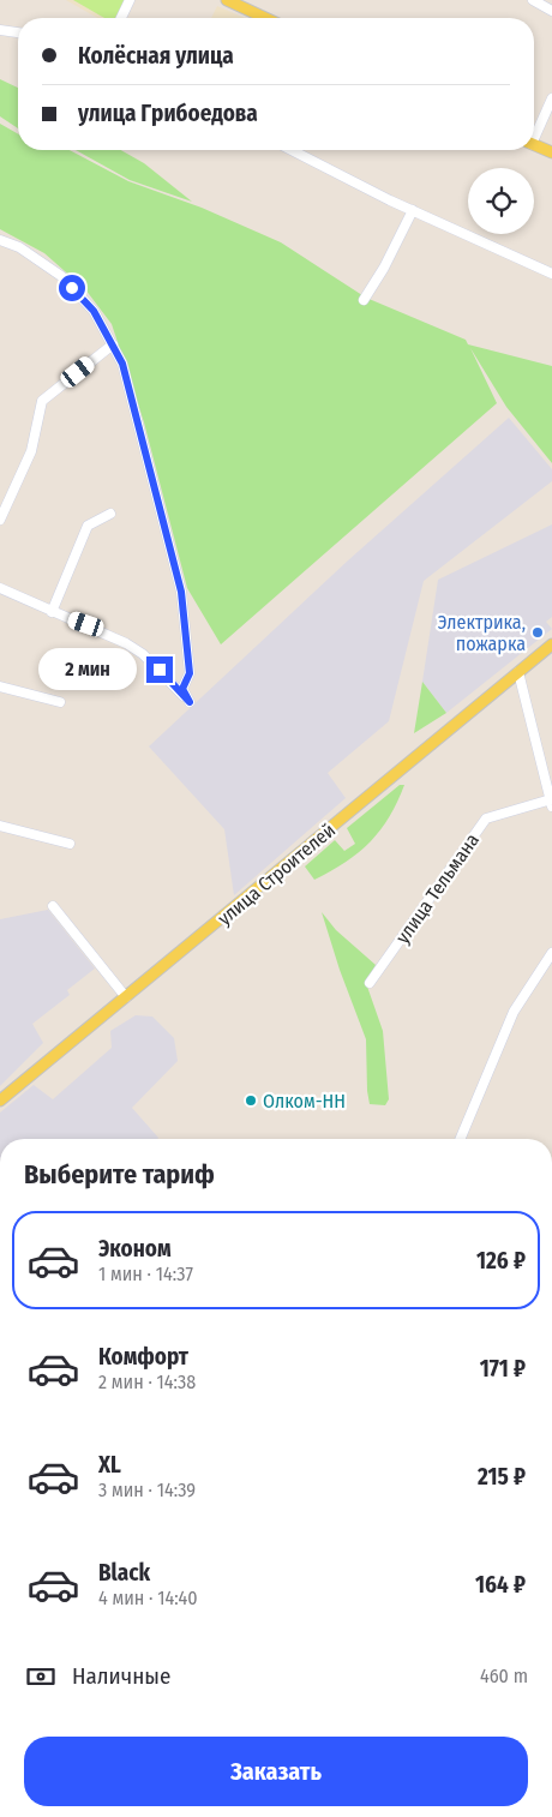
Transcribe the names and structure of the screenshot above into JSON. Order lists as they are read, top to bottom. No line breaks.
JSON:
{"streets":{"main road":["улица Строителей"],"street":["улица Тельмана"]},"places":["Электрика, пожарка","Олком-НН"],"page":{"banner":["Колёсная улица","улица Грибоедова"],"bubble":"2 мин","heading":"Выберите тариф","list":[{"name":"Эконом","note":"1 мин · 14:37","value":"126 ₽"},{"name":"Комфорт","note":"2 мин · 14:38","value":"171 ₽"},{"name":"XL","note":"3 мин · 14:39","value":"215 ₽"},{"name":"Black","note":"4 мин · 14:40","value":"164 ₽"}],"pay":["Наличные","460 m"],"buttons":"Заказать"}}
